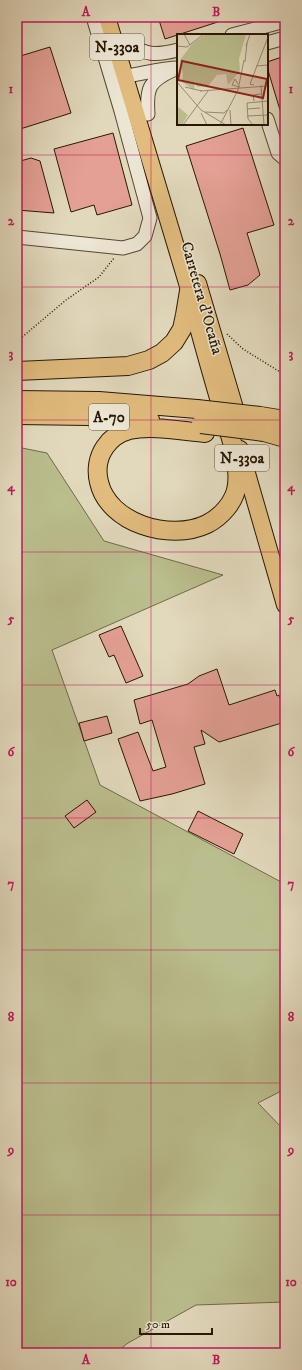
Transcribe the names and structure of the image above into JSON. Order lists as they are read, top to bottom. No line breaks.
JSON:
{"streets":{"highway":["A-70"],"main road":["N-330a","Carretera d'Ocaña"]},"scale_bar":"50 m","grid":{"columns":["A","B"],"rows":["1","2","3","4","5","6","7","8","9","10"]}}
